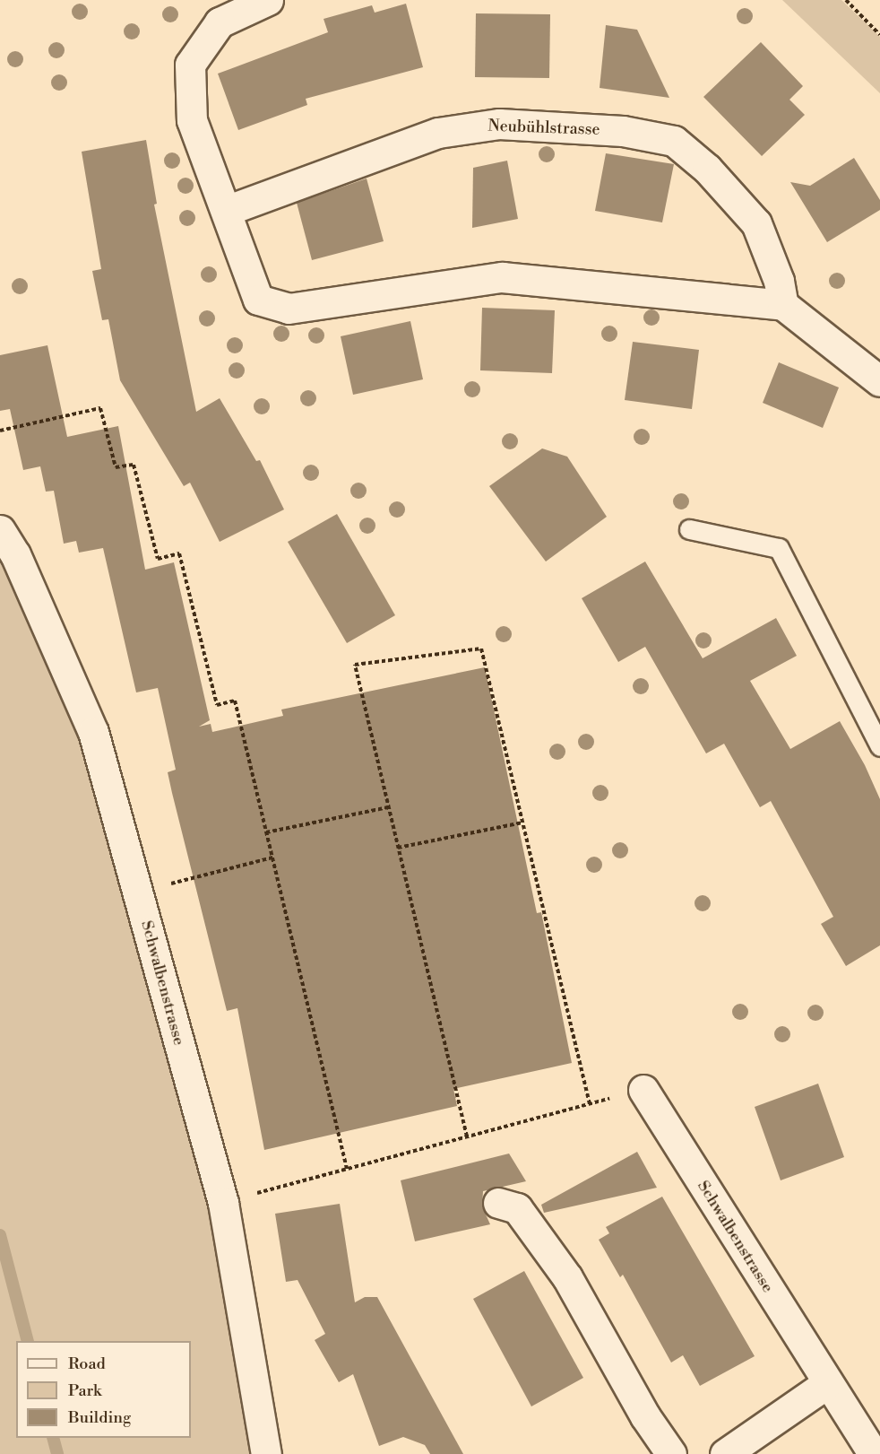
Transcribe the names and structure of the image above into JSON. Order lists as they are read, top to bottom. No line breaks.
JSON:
{"streets":{"street":["Neubühlstrasse","Schwalbenstrasse"]},"legend":["Road","Park","Building"]}
